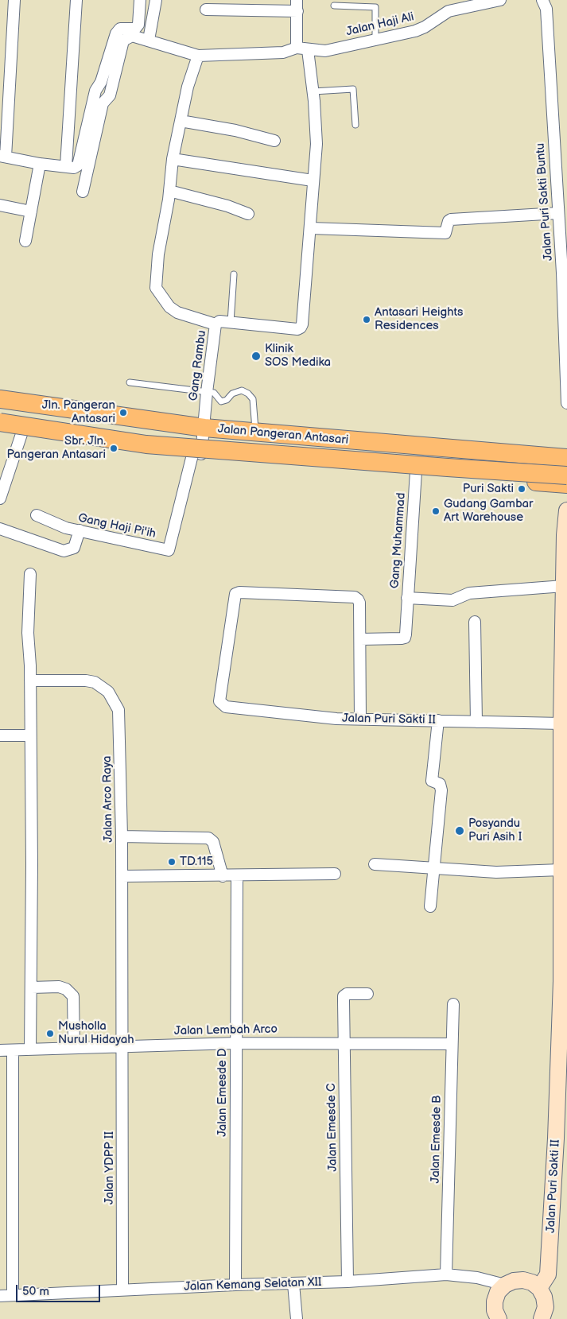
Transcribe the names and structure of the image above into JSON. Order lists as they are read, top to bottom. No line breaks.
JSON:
{"streets":{"main road":["Jalan Pangeran Antasari"],"street":["Jalan Haji Ali","Jalan Puri Sakti Buntu","Gang Rambu","Gang Haji Pi'ih","Gang Muhammad","Jalan Puri Sakti II","Jalan Arco Raya","Jalan Lembah Arco","Jalan Emesde D","Jalan Emesde C","Jalan Emesde B","Jalan YDPP II","Jalan Kemang Selatan XII"]},"crossings":[["Gang Rambu","Jalan Pangeran Antasari"],["Gang Rambu","Gang Haji Pi'ih"],["Gang Muhammad","Jalan Puri Sakti II"],["Jalan Arco Raya","Jalan Lembah Arco"],["Jalan Arco Raya","Jalan YDPP II"],["Jalan Lembah Arco","Jalan Emesde D"],["Jalan Lembah Arco","Jalan Emesde C"],["Jalan Lembah Arco","Jalan Emesde B"],["Jalan Lembah Arco","Jalan YDPP II"],["Jalan Emesde D","Jalan Kemang Selatan XII"],["Jalan Emesde C","Jalan Kemang Selatan XII"],["Jalan Emesde B","Jalan Kemang Selatan XII"],["Jalan YDPP II","Jalan Kemang Selatan XII"]],"places":["Antasari Heights Residences","Klinik SOS Medika","Jln. Pangeran Antasari","Sbr. Jln. Pangeran Antasari","Puri Sakti","Gudang Gambar Art Warehouse","Posyandu Puri Asih I","TD.115","Musholla Nurul Hidayah"],"scale_bar":"50 m"}
